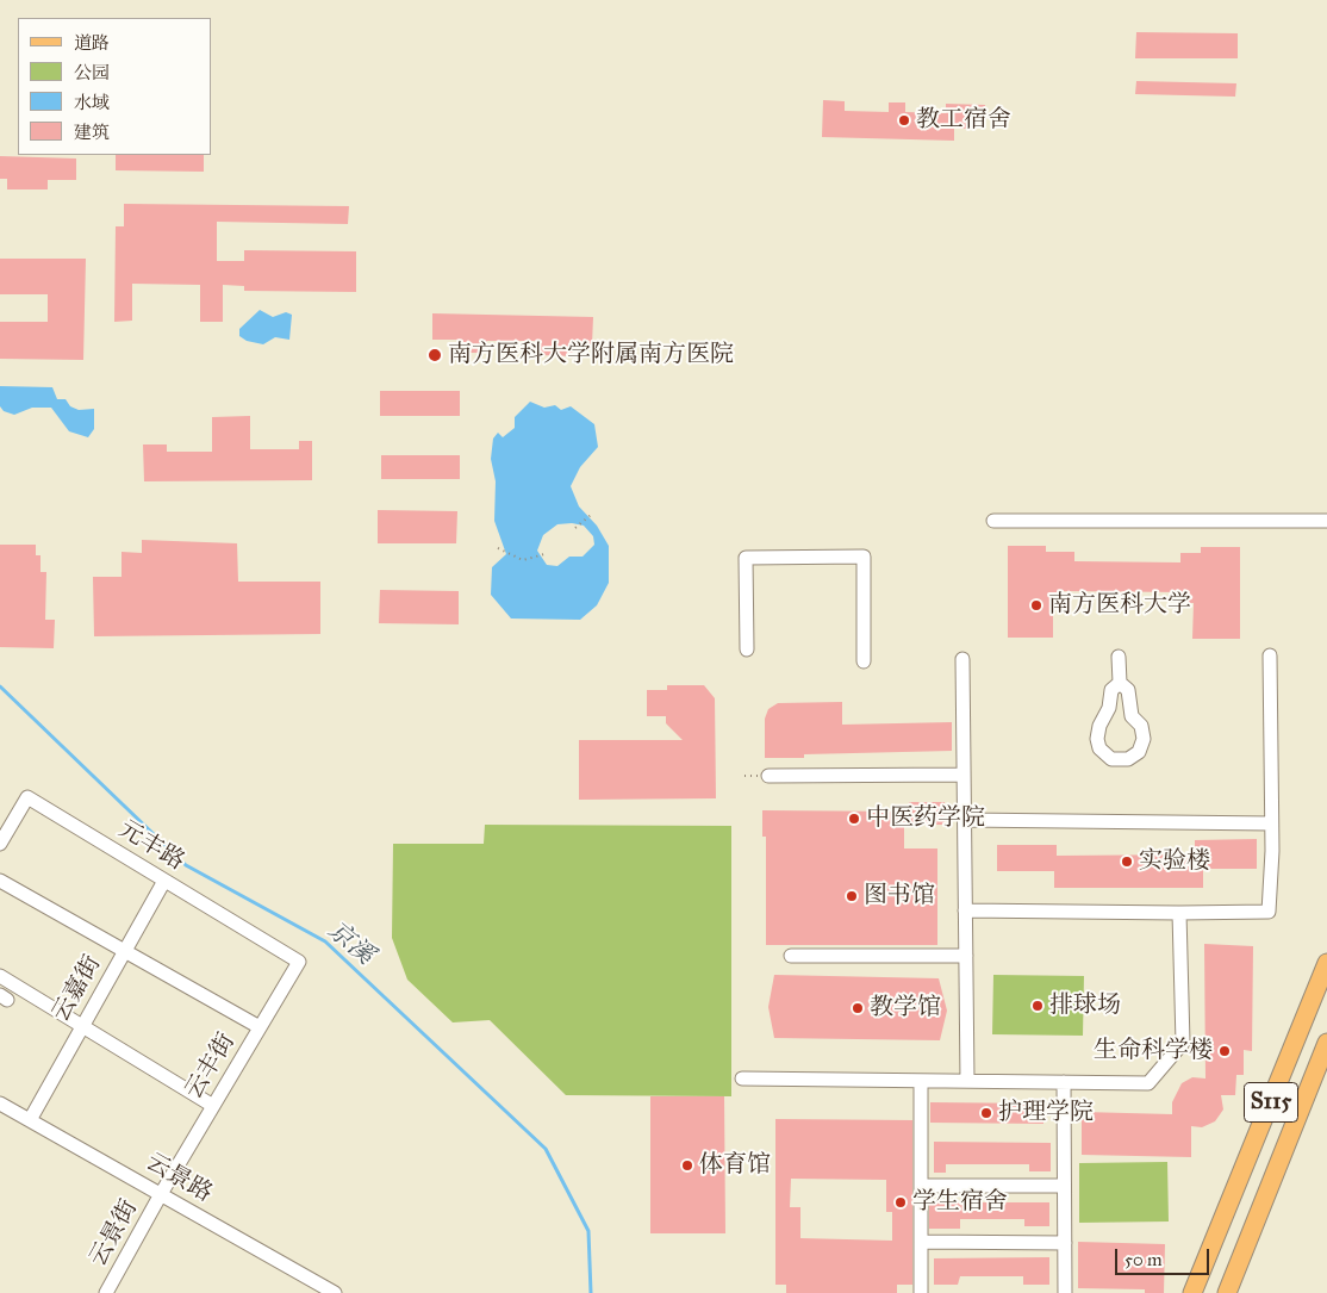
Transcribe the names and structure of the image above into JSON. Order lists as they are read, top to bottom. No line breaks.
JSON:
{"streets":{"main road":["S115"],"street":["元丰路","云嘉街","云丰街","云景路","云景街"]},"crossings":[["元丰路","云嘉街"],["元丰路","云丰街"],["云嘉街","云景路"],["云丰街","云景路"],["云丰街","云景街"],["云景路","云景街"]],"water":["京溪"],"places":["教工宿舍","南方医科大学附属南方医院","南方医科大学","中医药学院","实验楼","图书馆","排球场","教学馆","生命科学楼","护理学院","体育馆","学生宿舍"],"legend":["道路","公园","水域","建筑"],"scale_bar":"50 m"}
